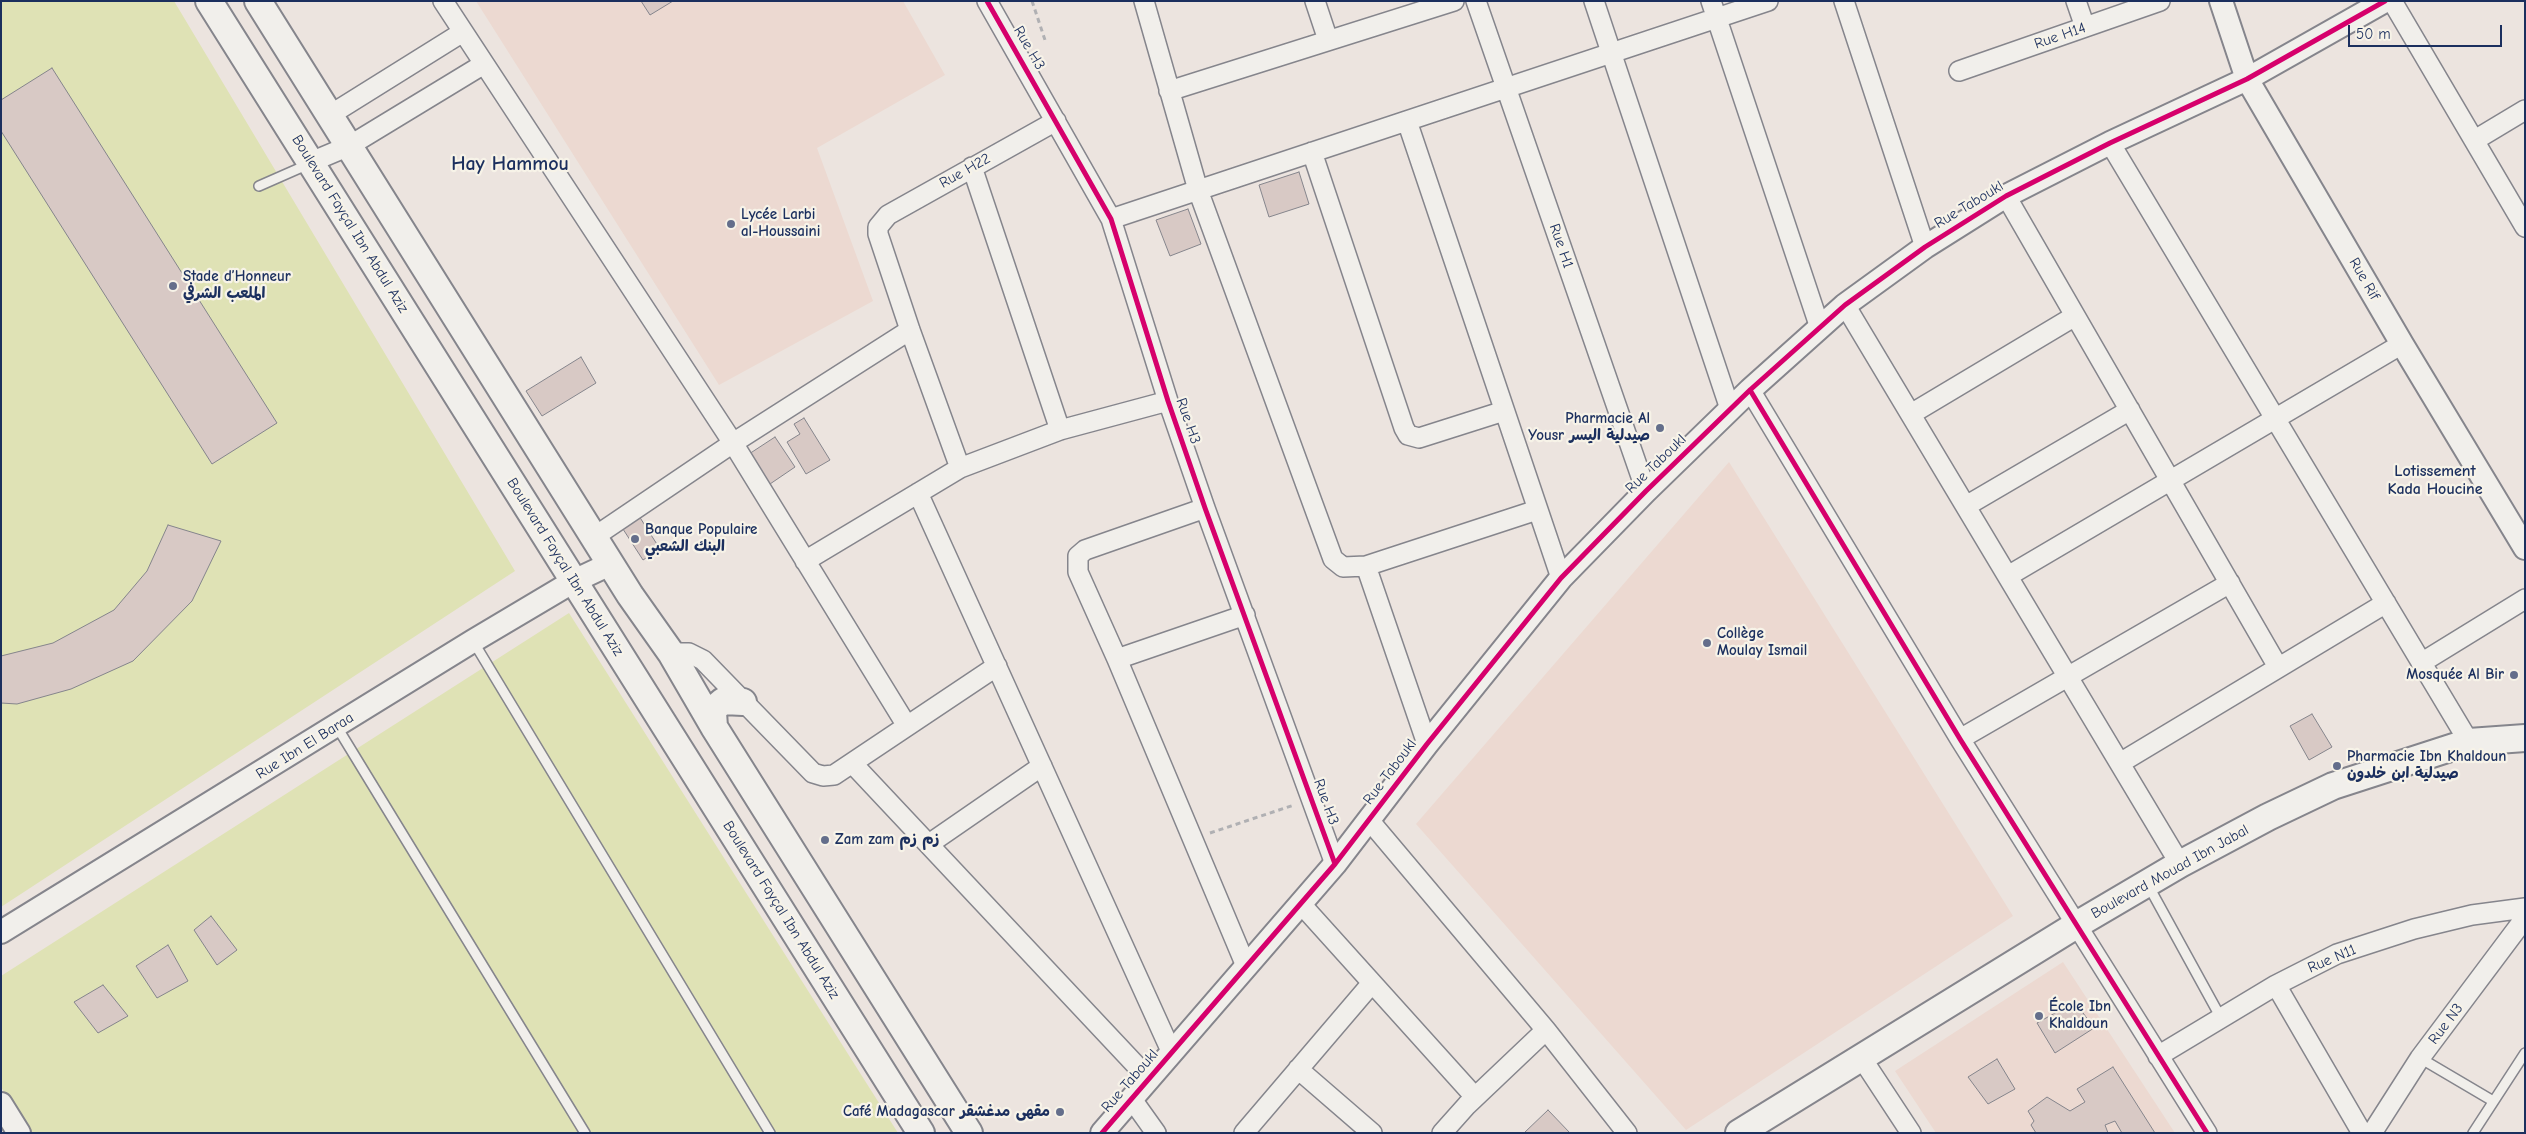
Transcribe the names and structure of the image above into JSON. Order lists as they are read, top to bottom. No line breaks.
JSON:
{"streets":{"main road":["Boulevard Fayçal Ibn Abdul Aziz","Boulevard Mouad Ibn Jabal"],"street":["Rue H14","Rue H3","Rue H22","Rue Taboukl","Rue H1","Rue Rif","Rue Ibn El Baraa","Rue N11","Rue N3"]},"crossings":[["Rue H3","Rue H22"],["Rue H3","Rue Taboukl"],["Rue Taboukl","Rue H1"],["Rue Taboukl","Rue Rif"],["Boulevard Fayçal Ibn Abdul Aziz","Rue Ibn El Baraa"]],"districts":["Hay Hammou","Lotissement Kada Houcine"],"places":["Lycée Larbi al-Houssaini","Stade d’Honneur الملعب الشرفي","Pharmacie Al Yousr صيدلية اليسر","Banque Populaire البنك الشعبي","Collège Moulay Ismail","Mosquée Al Bir","Pharmacie Ibn Khaldoun صيدلية ابن خلدون","Zam zam زم زم","École Ibn Khaldoun","Café Madagascar مقهى مدغشقر"],"scale_bar":"50 m"}
